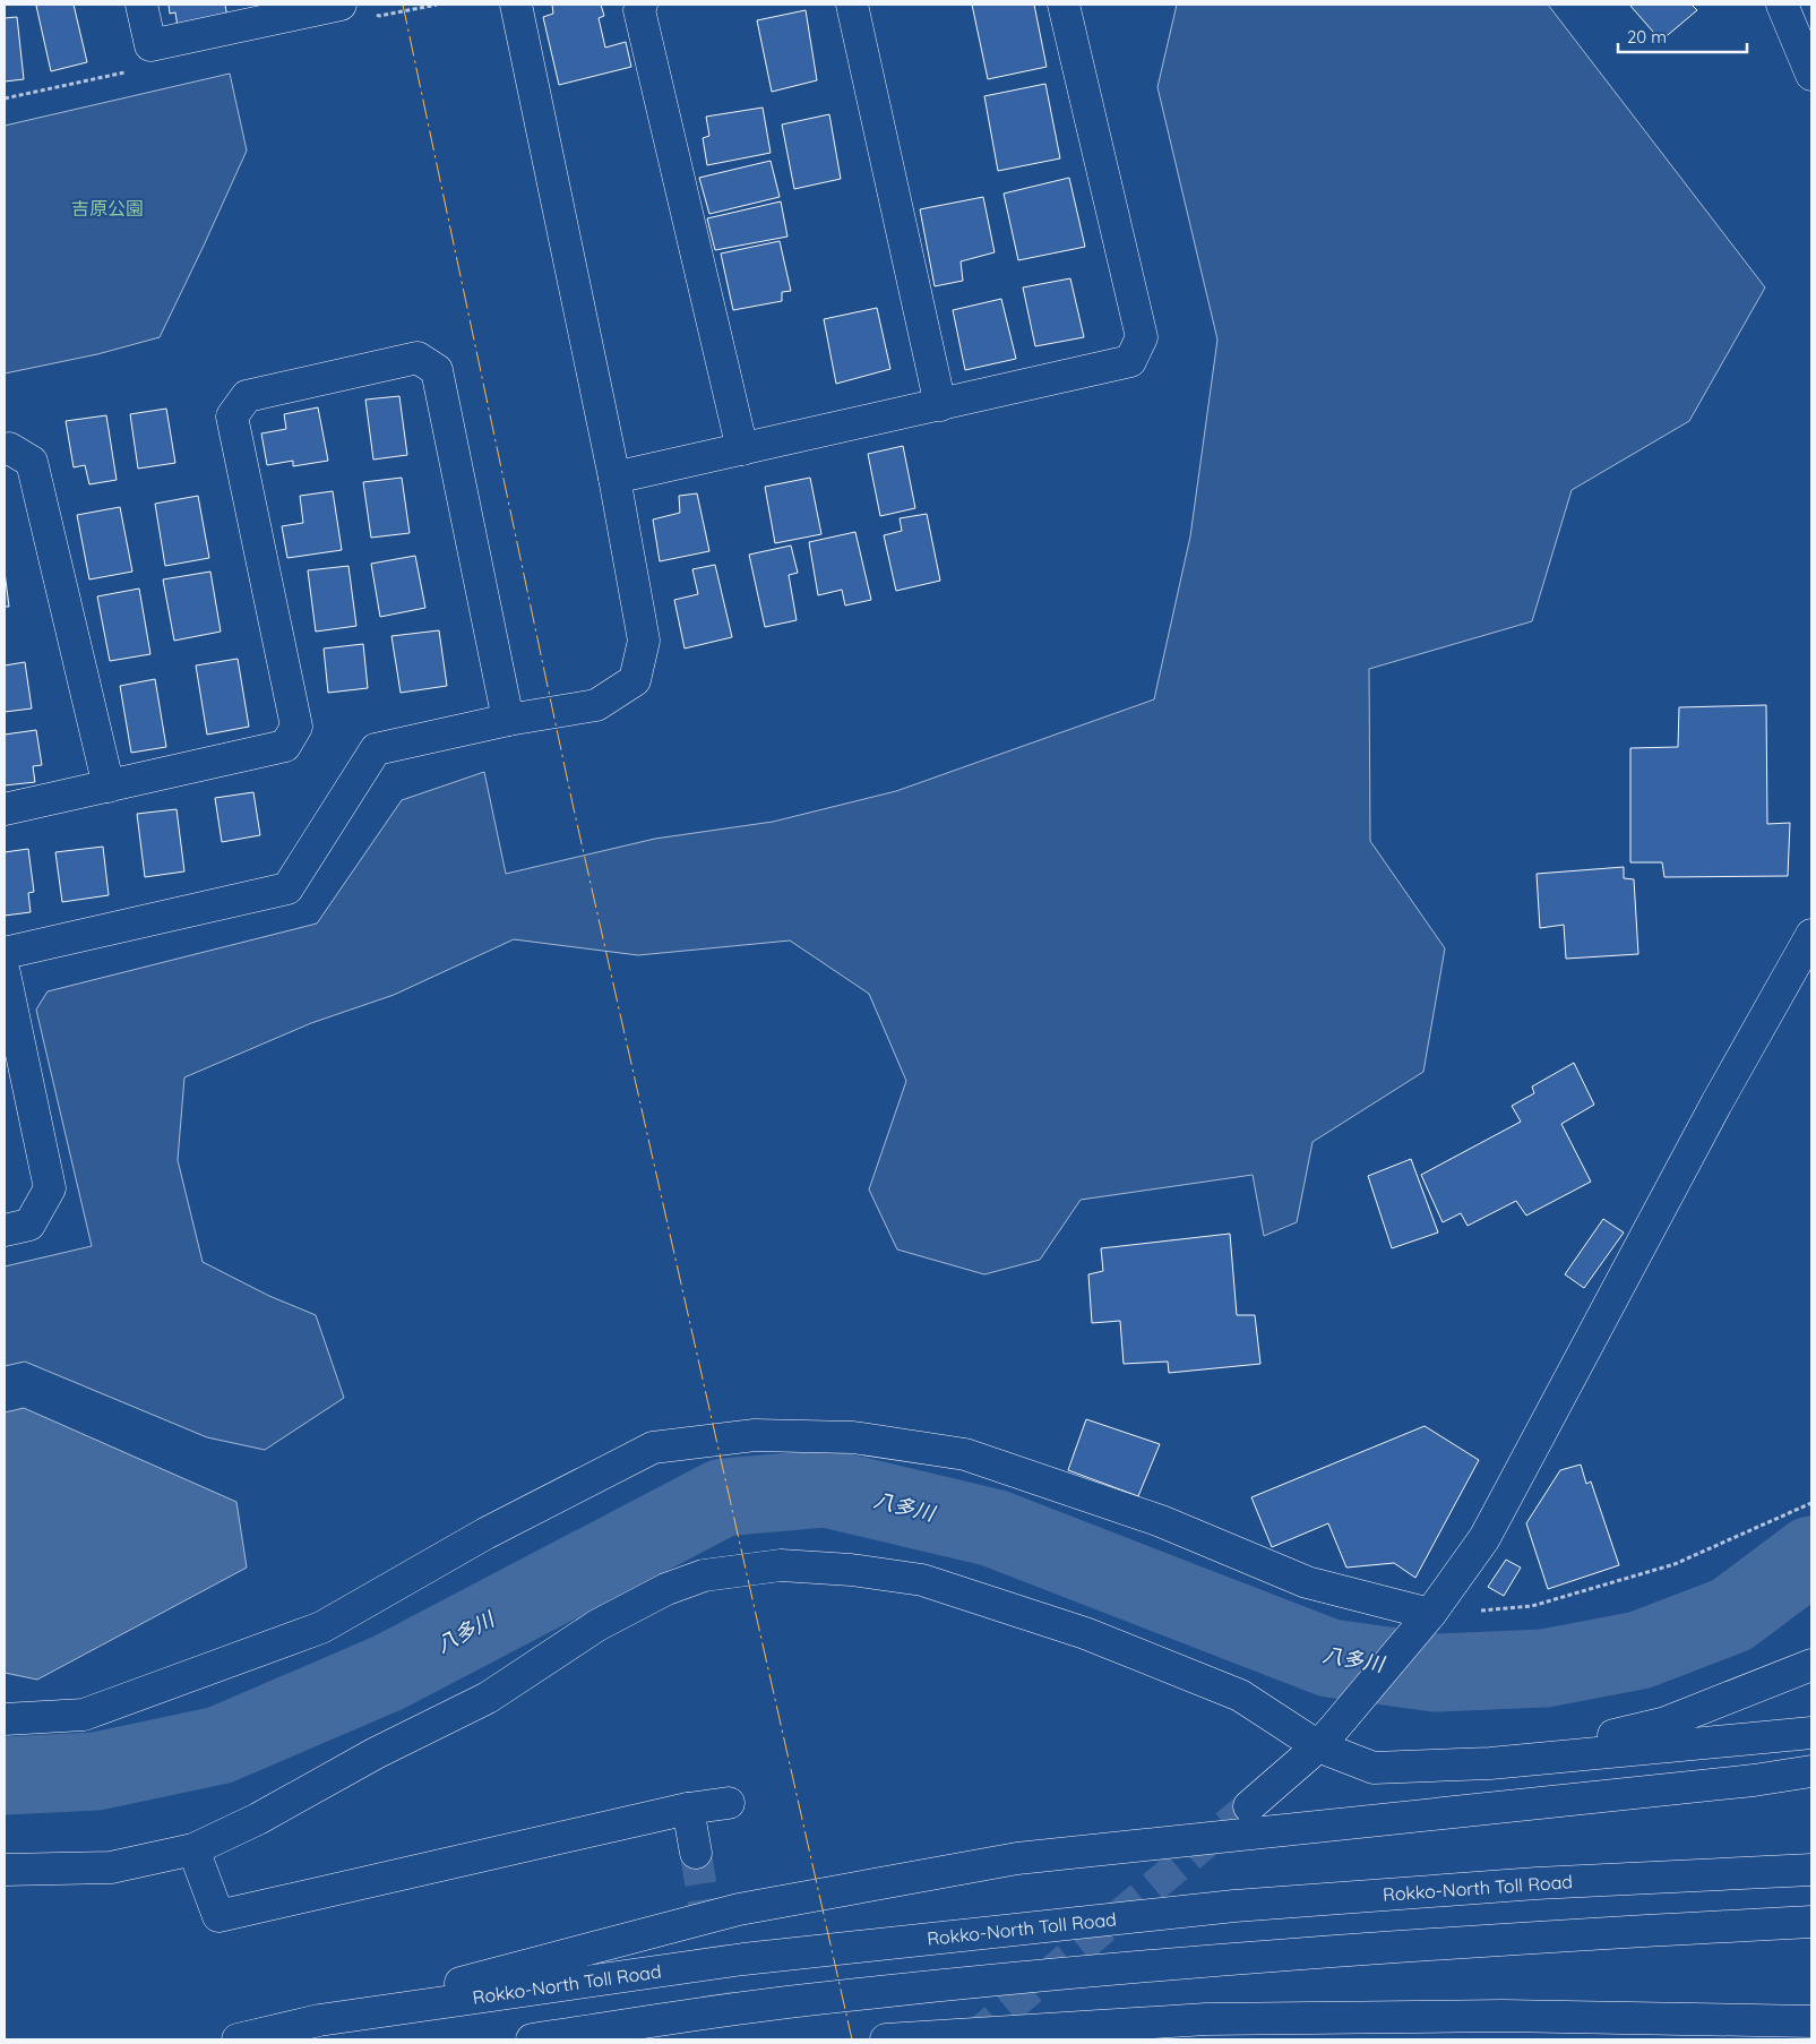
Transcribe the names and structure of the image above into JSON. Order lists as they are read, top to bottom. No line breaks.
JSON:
{"streets":{"street":["Rokko-North Toll Road"]},"water":["八多川"],"parks":["吉原公園"],"scale_bar":"20 m"}
